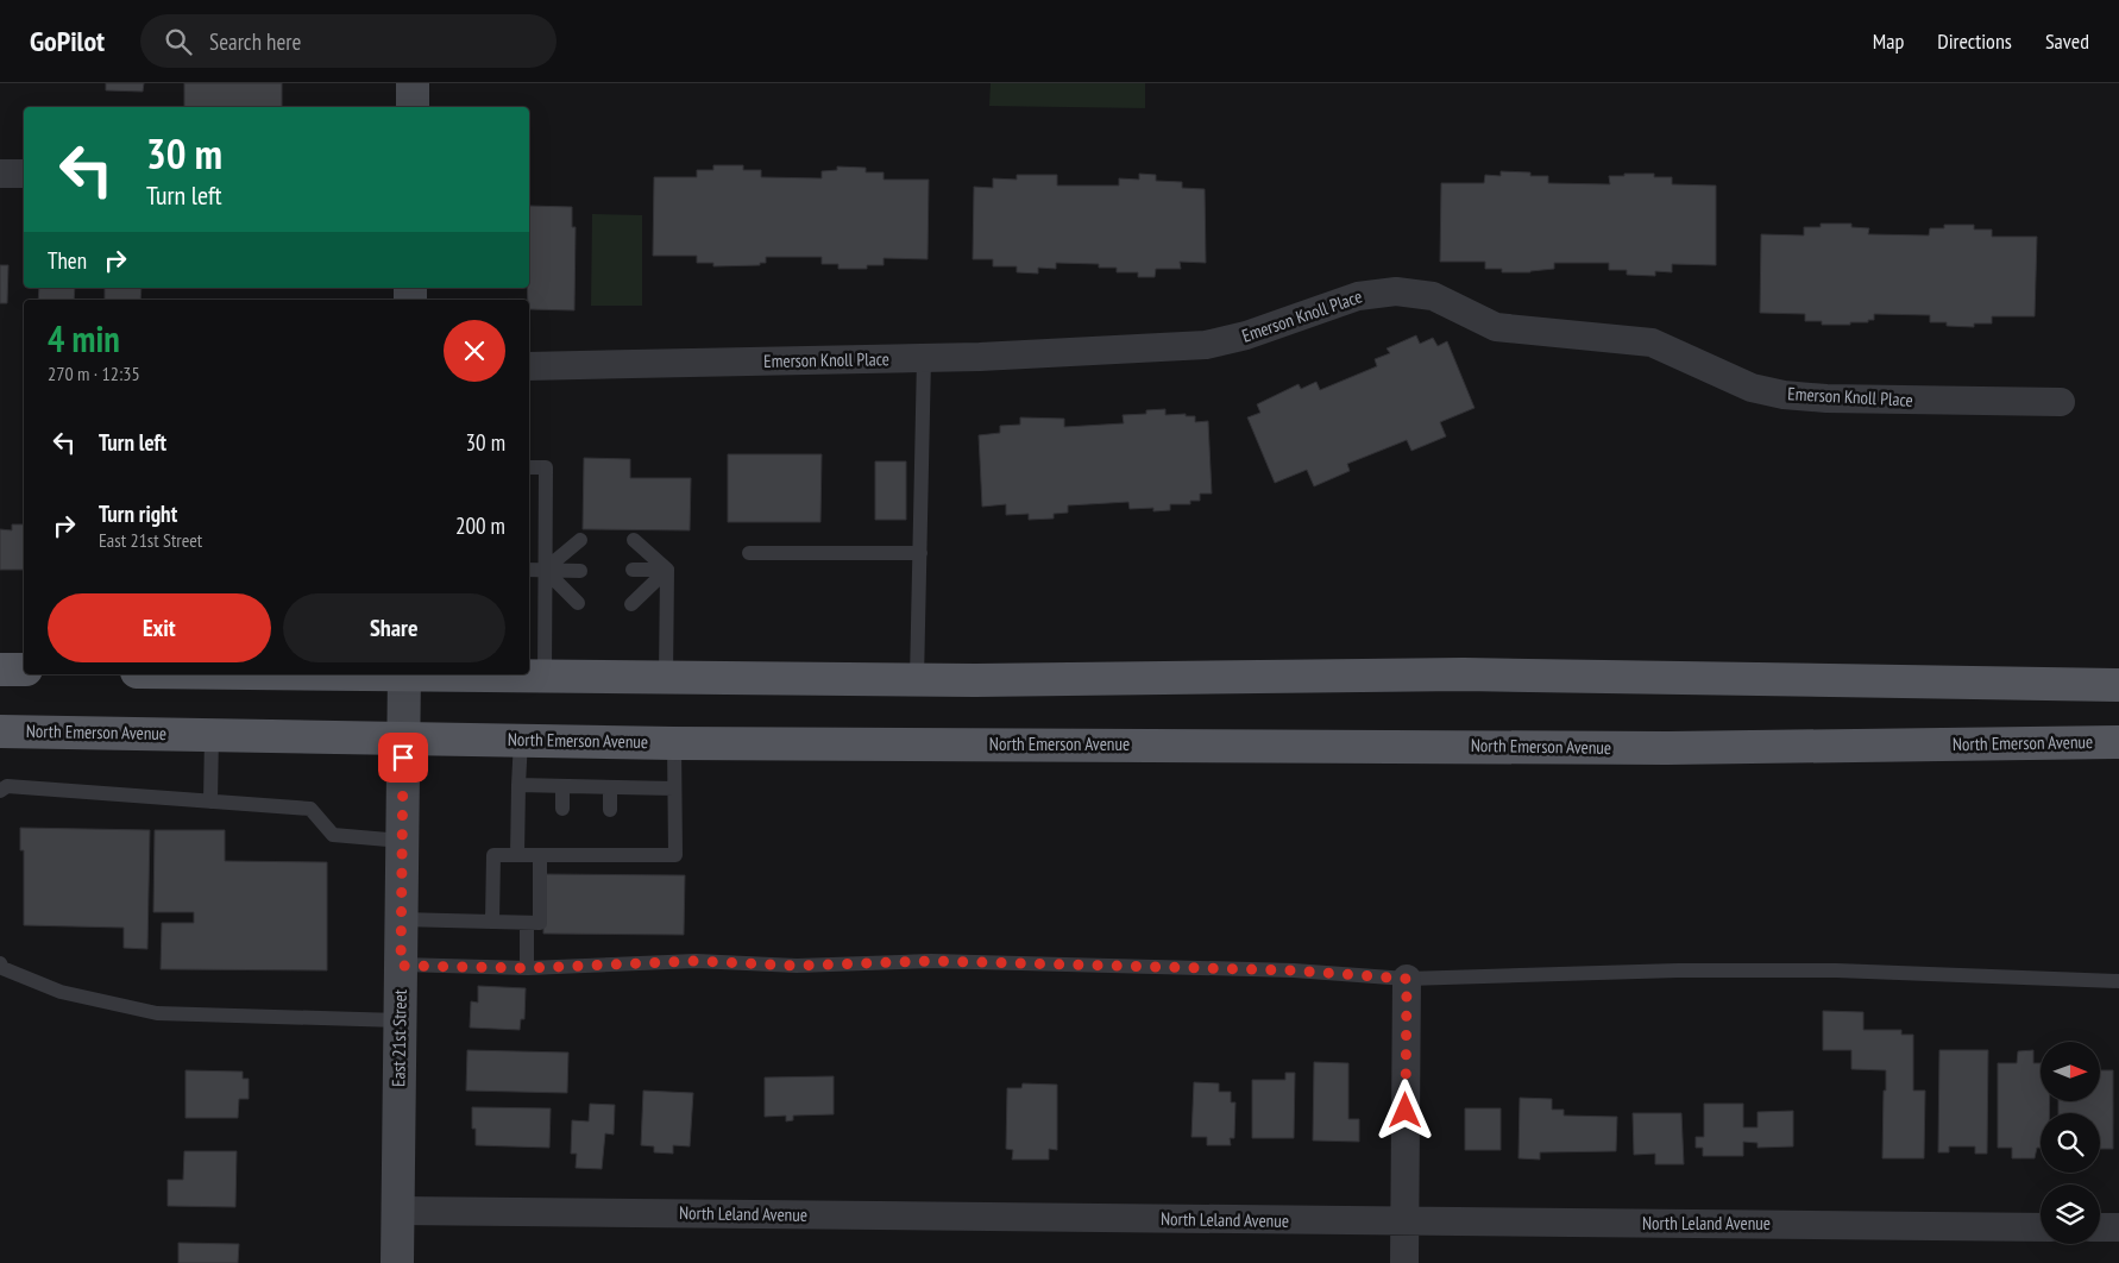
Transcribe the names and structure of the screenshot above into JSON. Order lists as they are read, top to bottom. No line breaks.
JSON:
{"streets":{"main road":["North Emerson Avenue","East 21st Street"],"street":["Emerson Knoll Place","North Leland Avenue"]},"crossings":[["North Emerson Avenue","East 21st Street"],["East 21st Street","North Leland Avenue"]],"north":"right","page":{"header":"GoPilot","search":"Search here","nav":["Map","Directions","Saved"],"turn":["30 m","Turn left"],"then":"Then","heading":["4 min","270 m · 12:35"],"list":[{"name":"Turn left","value":"30 m"},{"name":"Turn right","note":"East 21st Street","value":"200 m"}],"buttons":["Exit","Share"]}}
